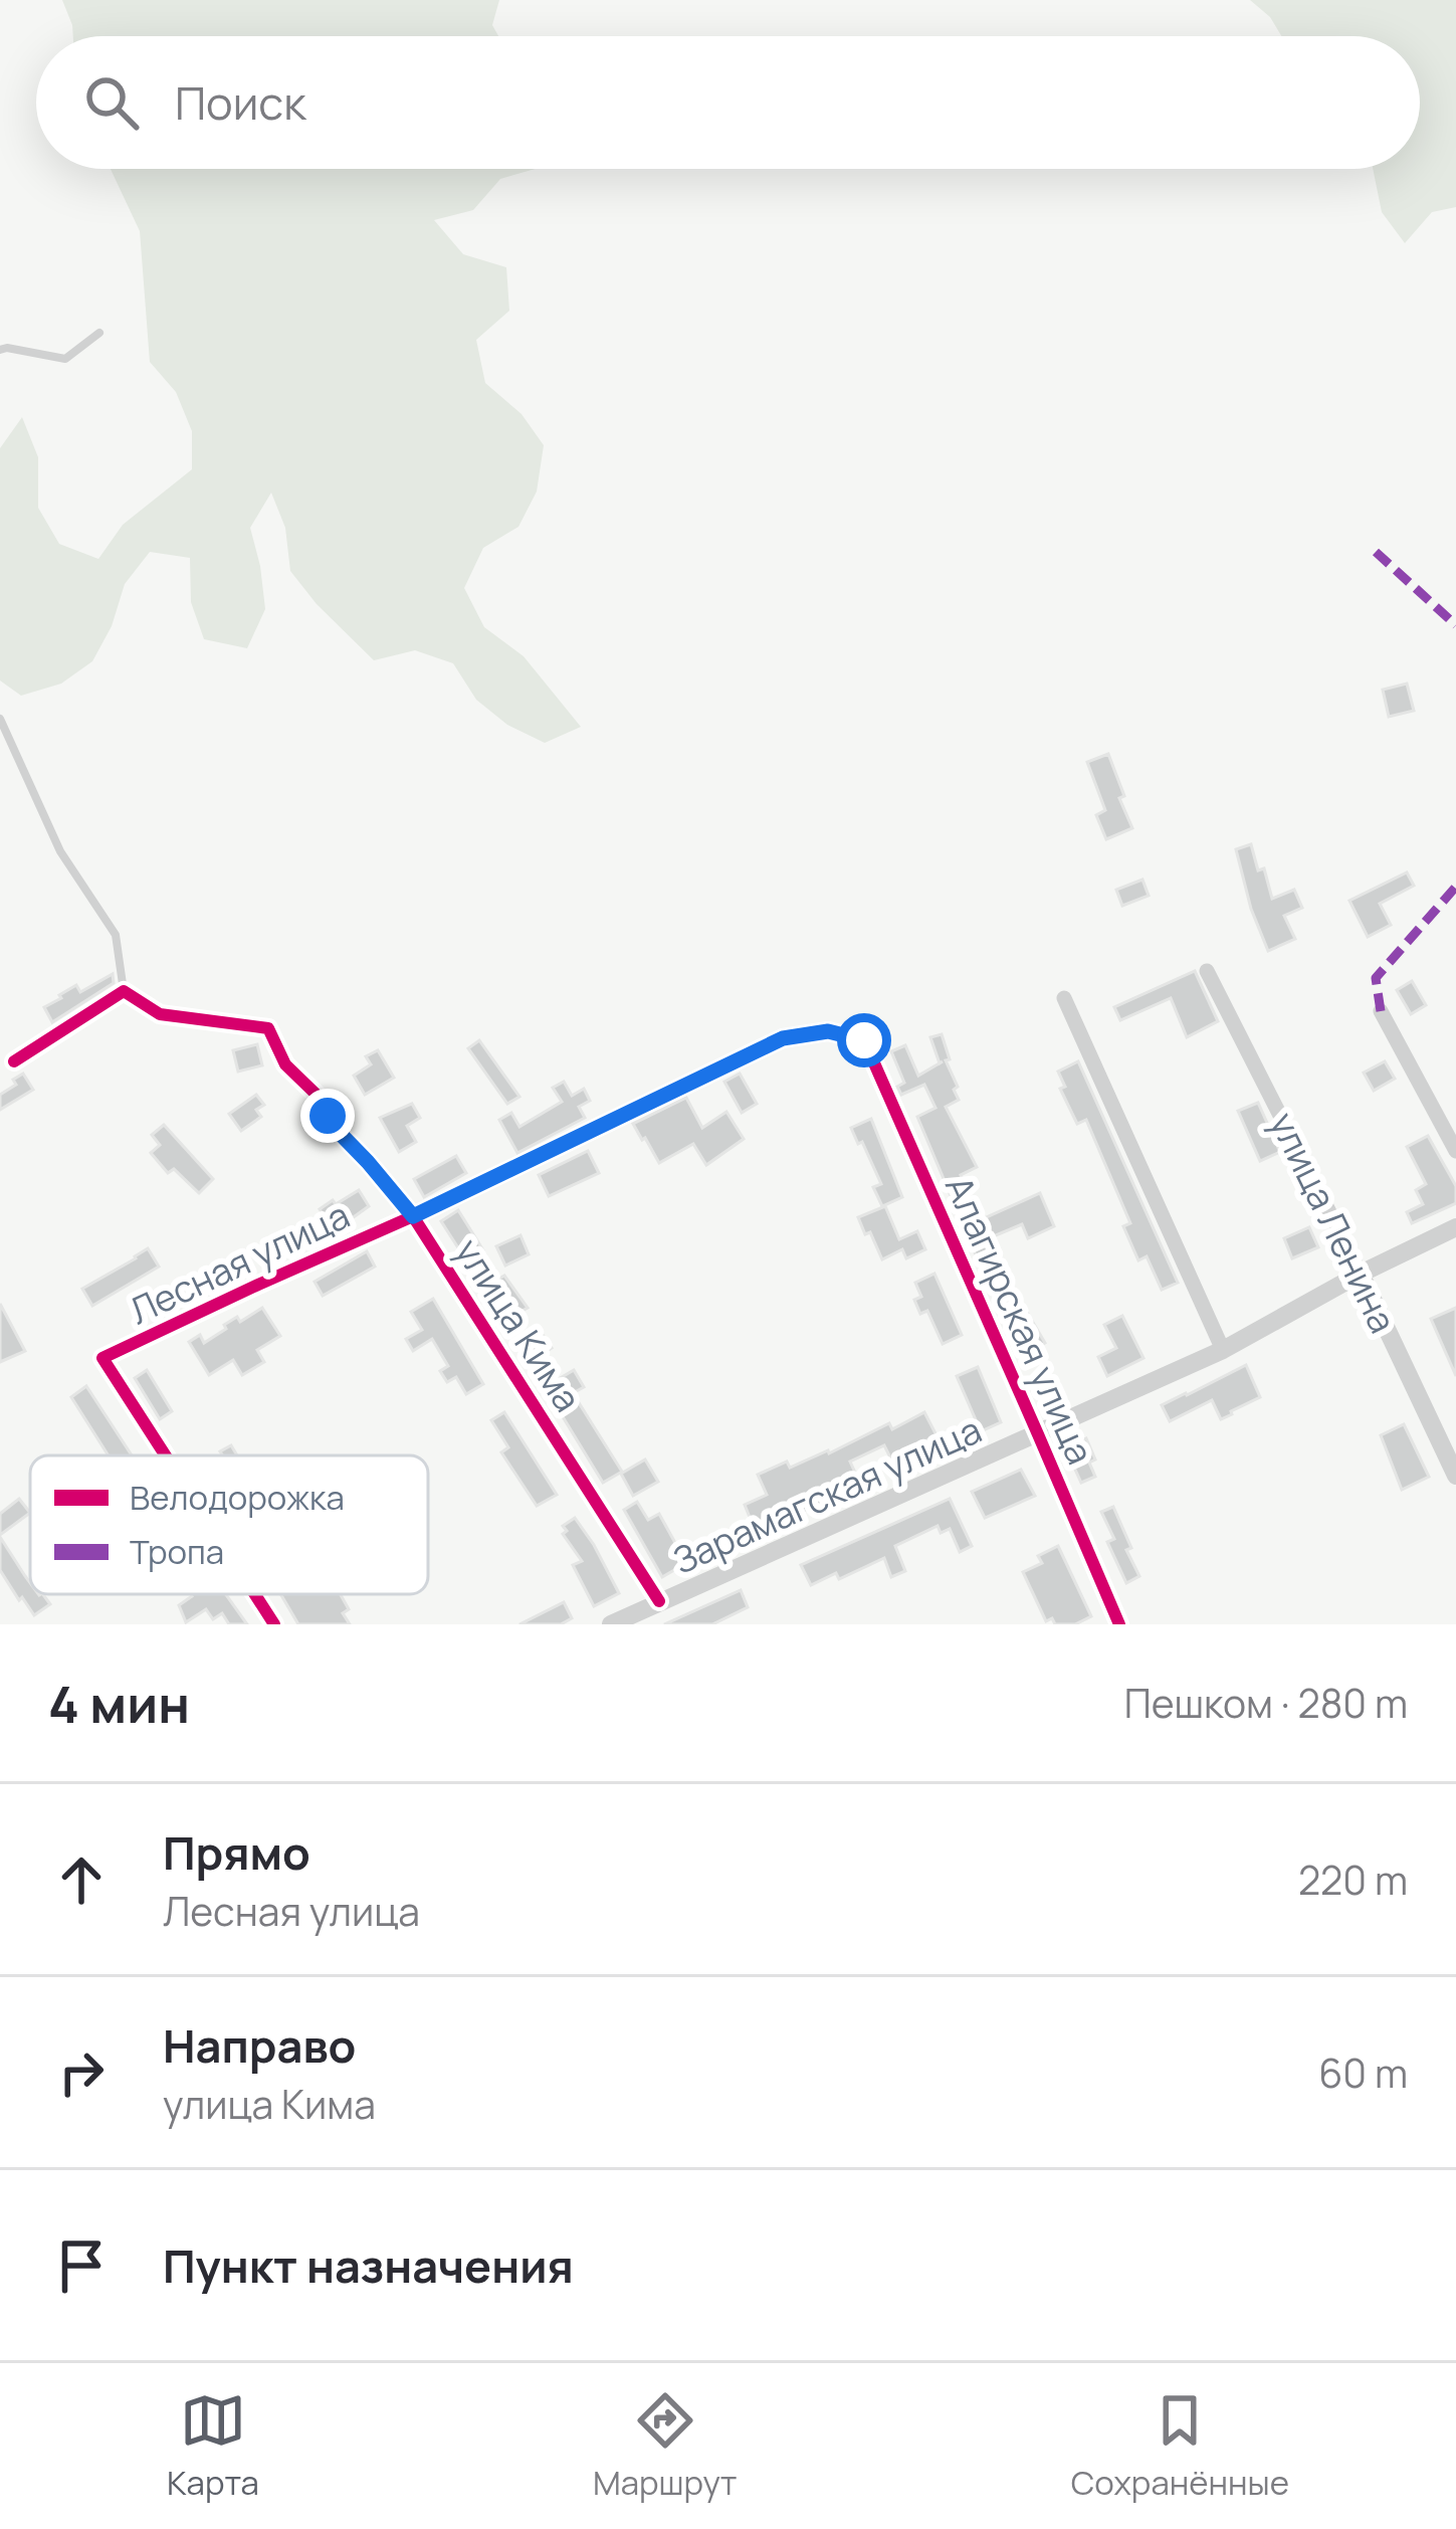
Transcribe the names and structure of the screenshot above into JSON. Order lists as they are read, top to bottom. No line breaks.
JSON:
{"streets":{"street":["улица Ленина","Лесная улица","Алагирская улица","улица Кима","Зарамагская улица"]},"crossings":[["улица Ленина","Зарамагская улица"],["Лесная улица","Алагирская улица"],["Лесная улица","улица Кима"],["Алагирская улица","Зарамагская улица"],["улица Кима","Зарамагская улица"]],"legend":["Велодорожка","Тропа"],"page":{"search":"Поиск","heading":["4 мин","Пешком · 280 m"],"list":[["Прямо","Лесная улица","220 m"],["Направо","улица Кима","60 m"],"Пункт назначения"],"nav":["Карта","Маршрут","Сохранённые"]}}
